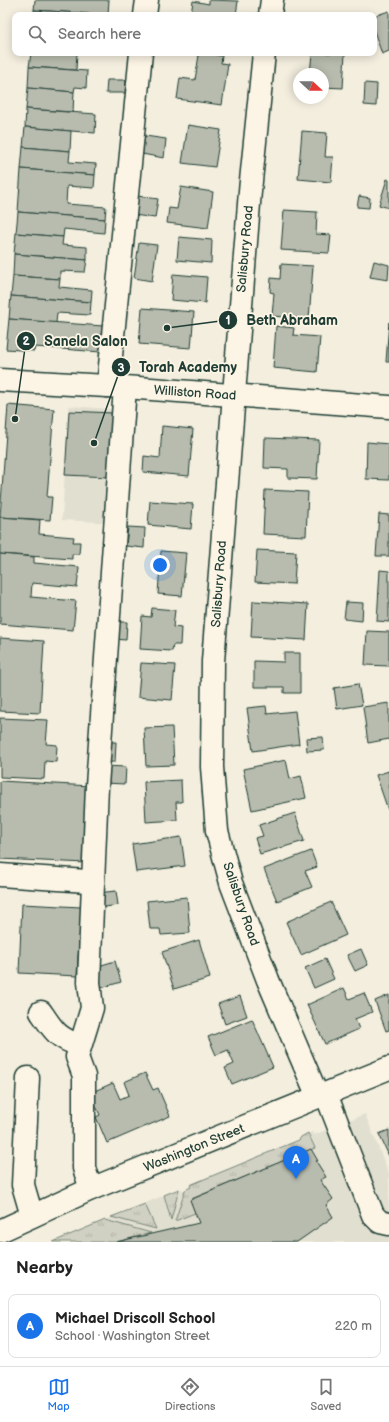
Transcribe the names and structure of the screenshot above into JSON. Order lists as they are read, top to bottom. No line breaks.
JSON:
{"streets":{"street":["Salisbury Road","Williston Road","Washington Street"]},"crossings":[["Salisbury Road","Williston Road"],["Salisbury Road","Washington Street"]],"places":["Beth Abraham","Sanela Salon","Torah Academy"],"north":"right","page":{"search":"Search here","pins":"A","heading":"Nearby","list":[{"mark":"A","name":"Michael Driscoll School","note":"School · Washington Street","value":"220 m"}],"nav":["Map","Directions","Saved"]}}
